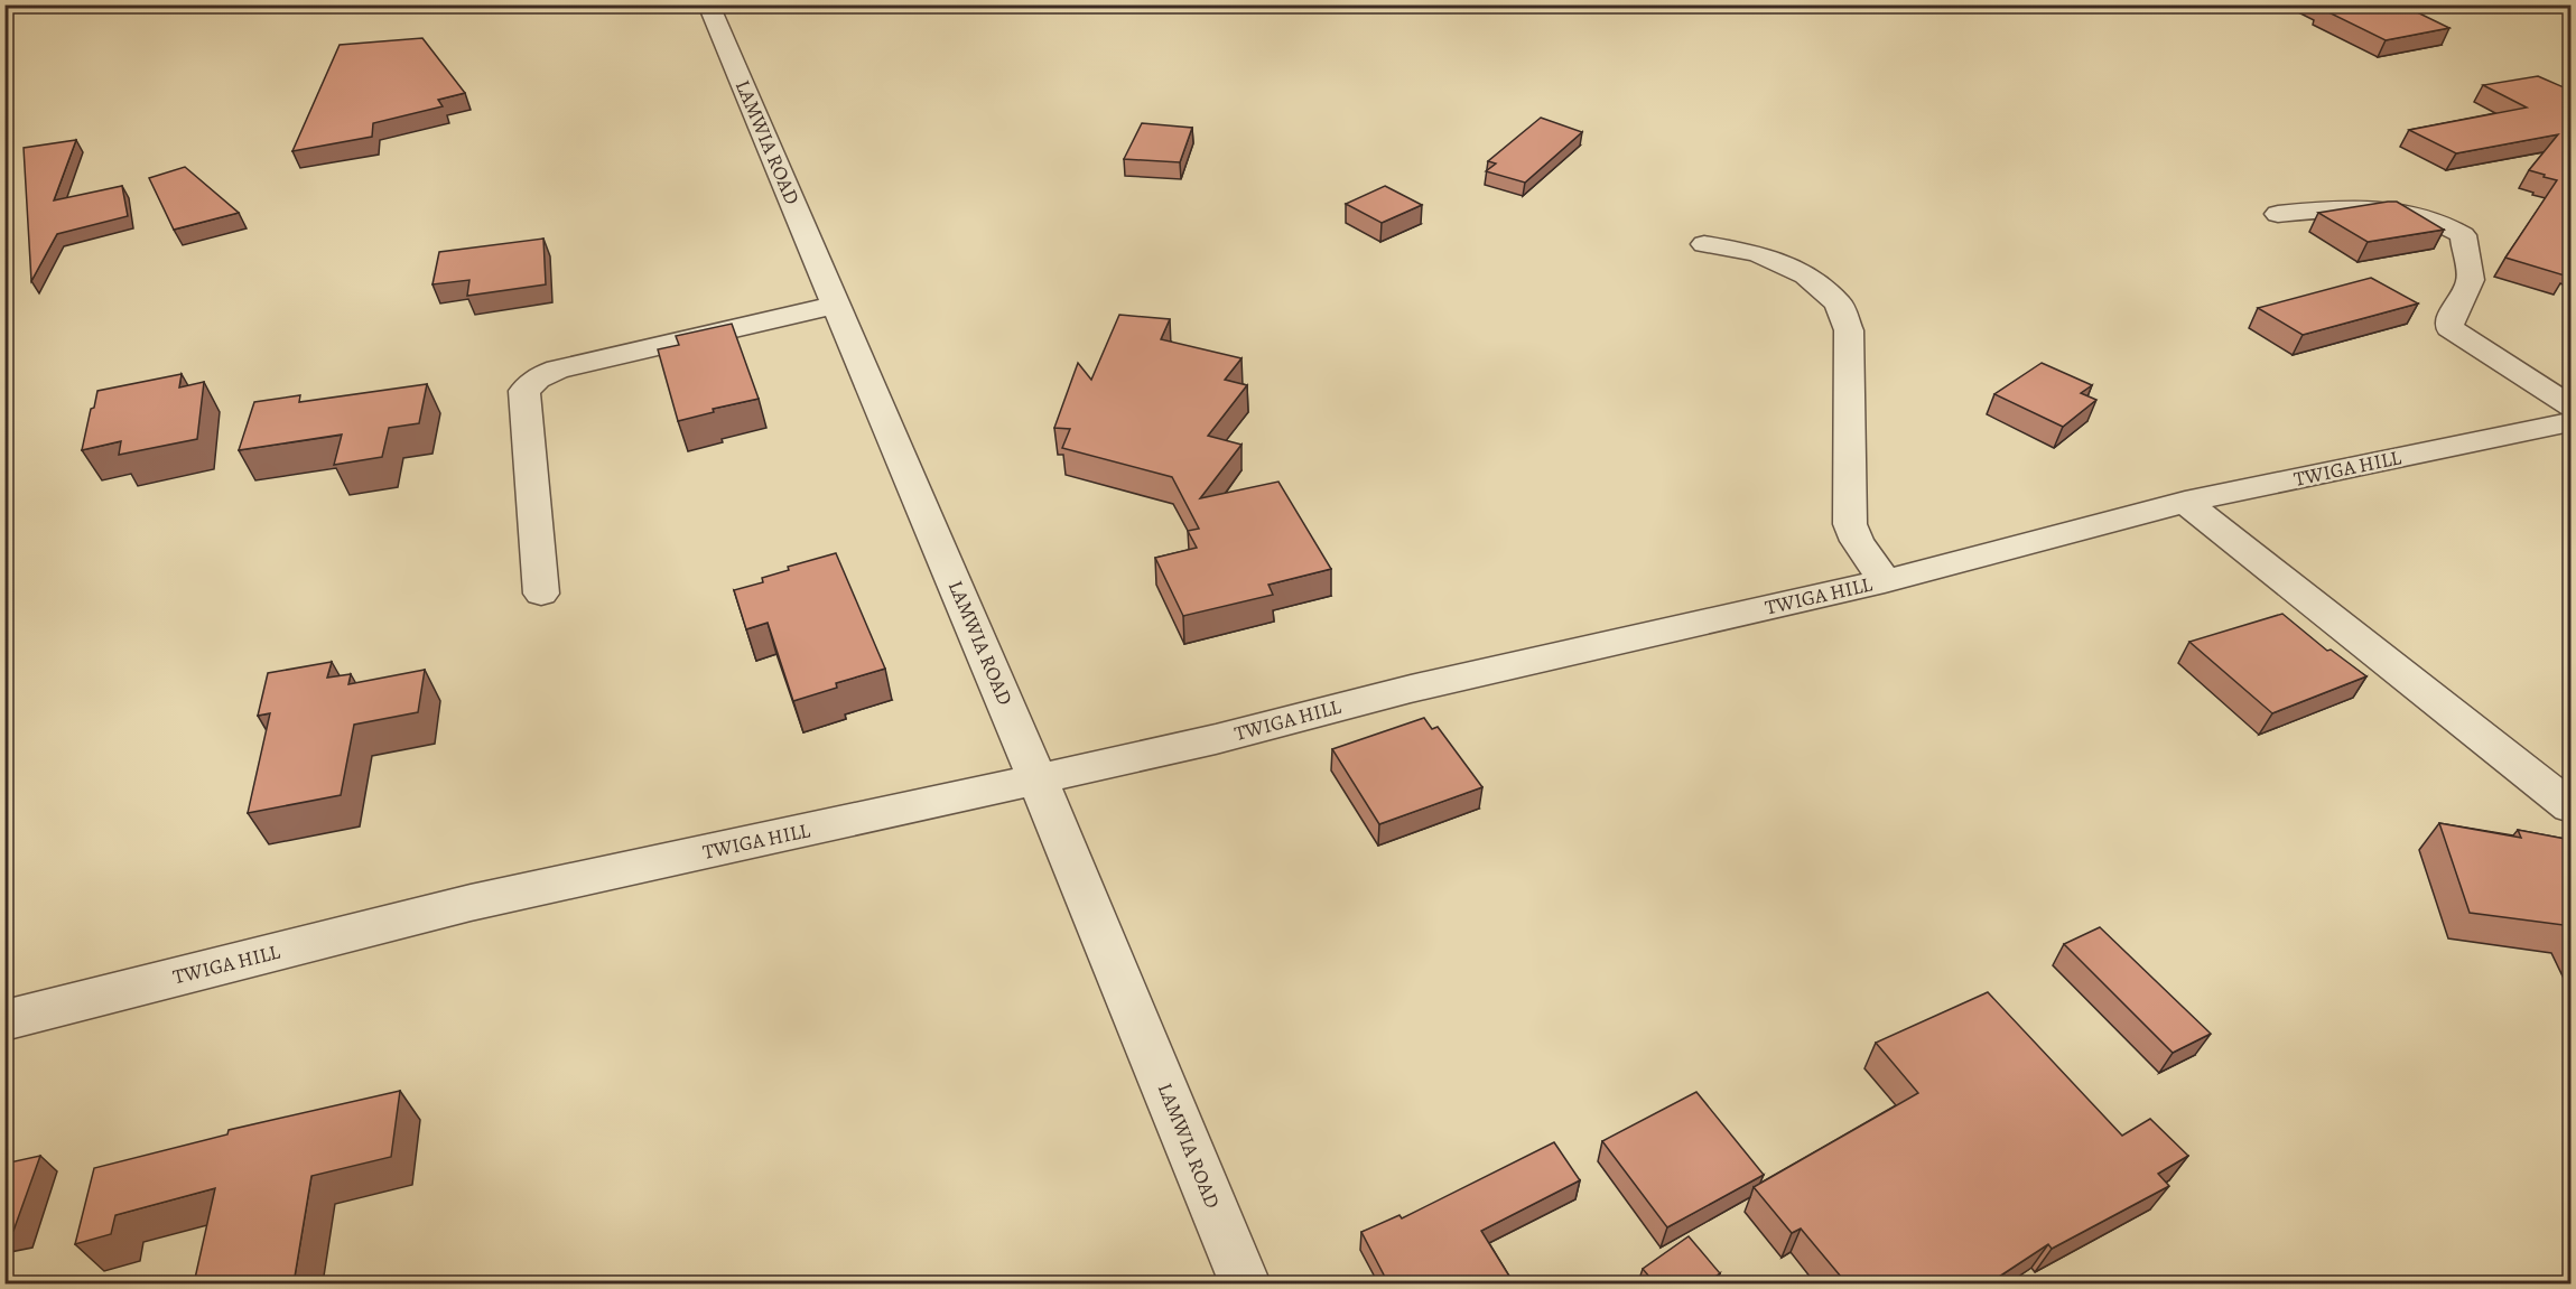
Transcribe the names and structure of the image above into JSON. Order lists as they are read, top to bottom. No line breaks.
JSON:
{"streets":{"street":["LAMWIA ROAD","TWIGA HILL"]},"crossings":[["LAMWIA ROAD","TWIGA HILL"]]}
